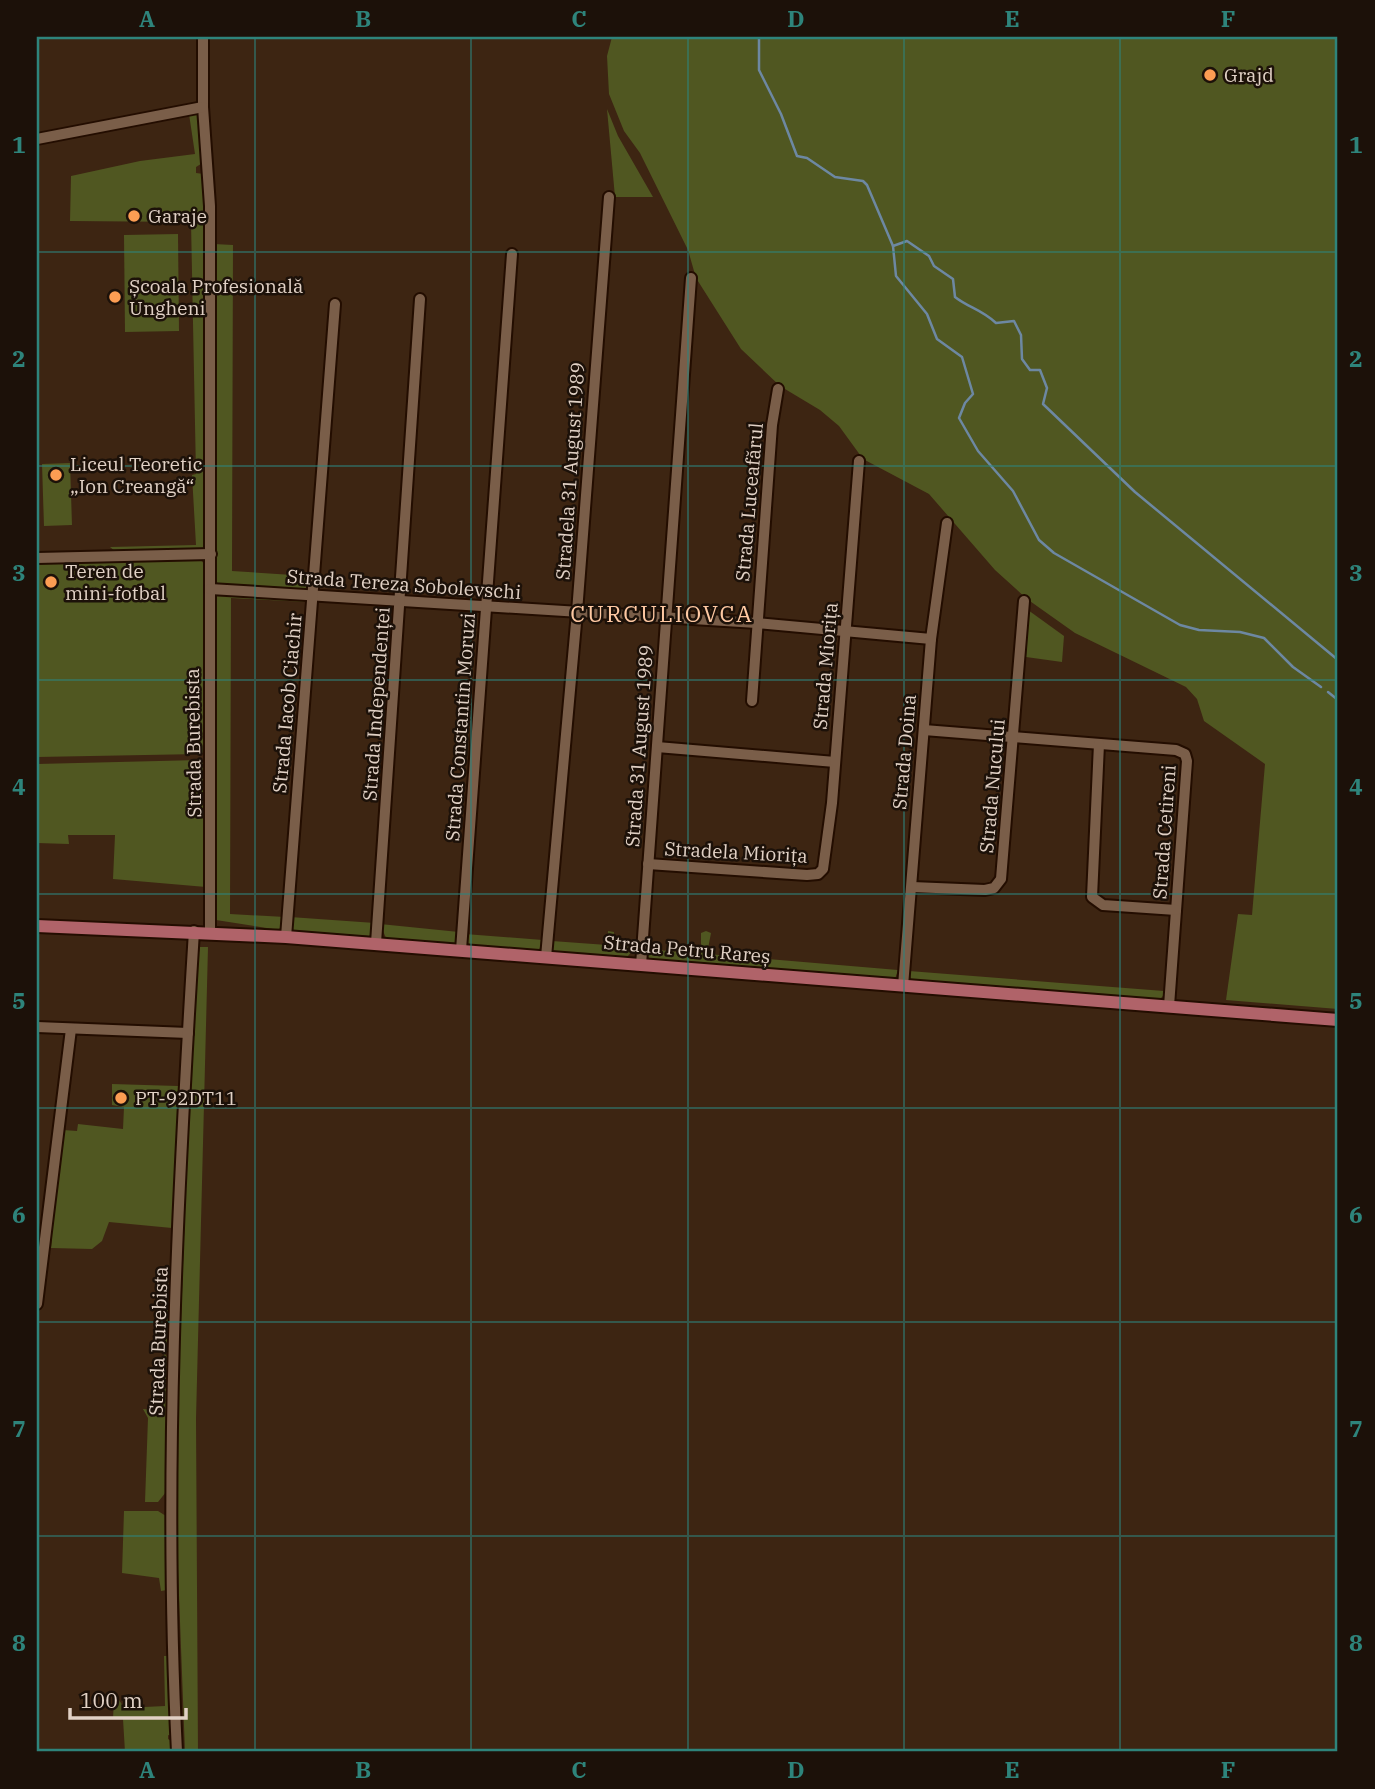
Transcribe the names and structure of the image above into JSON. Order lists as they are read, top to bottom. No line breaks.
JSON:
{"streets":{"main road":["Strada Petru Rareș"],"street":["Stradela 31 August 1989","Strada Luceafărul","Strada Tereza Sobolevschi","Strada Miorița","Strada Iacob Ciachir","Strada Independenței","Strada Constantin Moruzi","Strada Burebista","Strada 31 August 1989","Strada Doina","Strada Nucului","Strada Cetireni","Stradela Miorița"]},"crossings":[["Stradela 31 August 1989","Strada Tereza Sobolevschi"],["Stradela 31 August 1989","Strada Petru Rareș"],["Strada Luceafărul","Strada Tereza Sobolevschi"],["Strada Tereza Sobolevschi","Strada Miorița"],["Strada Tereza Sobolevschi","Strada Iacob Ciachir"],["Strada Tereza Sobolevschi","Strada Independenței"],["Strada Tereza Sobolevschi","Strada Constantin Moruzi"],["Strada Tereza Sobolevschi","Strada Burebista"],["Strada Tereza Sobolevschi","Strada 31 August 1989"],["Strada Tereza Sobolevschi","Strada Doina"],["Strada Miorița","Stradela Miorița"],["Strada Iacob Ciachir","Strada Petru Rareș"],["Strada Independenței","Strada Petru Rareș"],["Strada Constantin Moruzi","Strada Petru Rareș"],["Strada Burebista","Strada Petru Rareș"],["Strada 31 August 1989","Stradela Miorița"],["Strada 31 August 1989","Strada Petru Rareș"],["Strada Doina","Strada Nucului"],["Strada Doina","Strada Cetireni"],["Strada Doina","Strada Petru Rareș"],["Strada Nucului","Strada Cetireni"],["Strada Cetireni","Strada Petru Rareș"]],"districts":["CURCULIOVCA"],"places":["Grajd","Garaje","Școala Profesională Ungheni","Liceul Teoretic „Ion Creangă“","Teren de mini-fotbal","PT-92DT11"],"scale_bar":"100 m","grid":{"columns":["A","B","C","D","E","F"],"rows":["1","2","3","4","5","6","7","8"]}}
